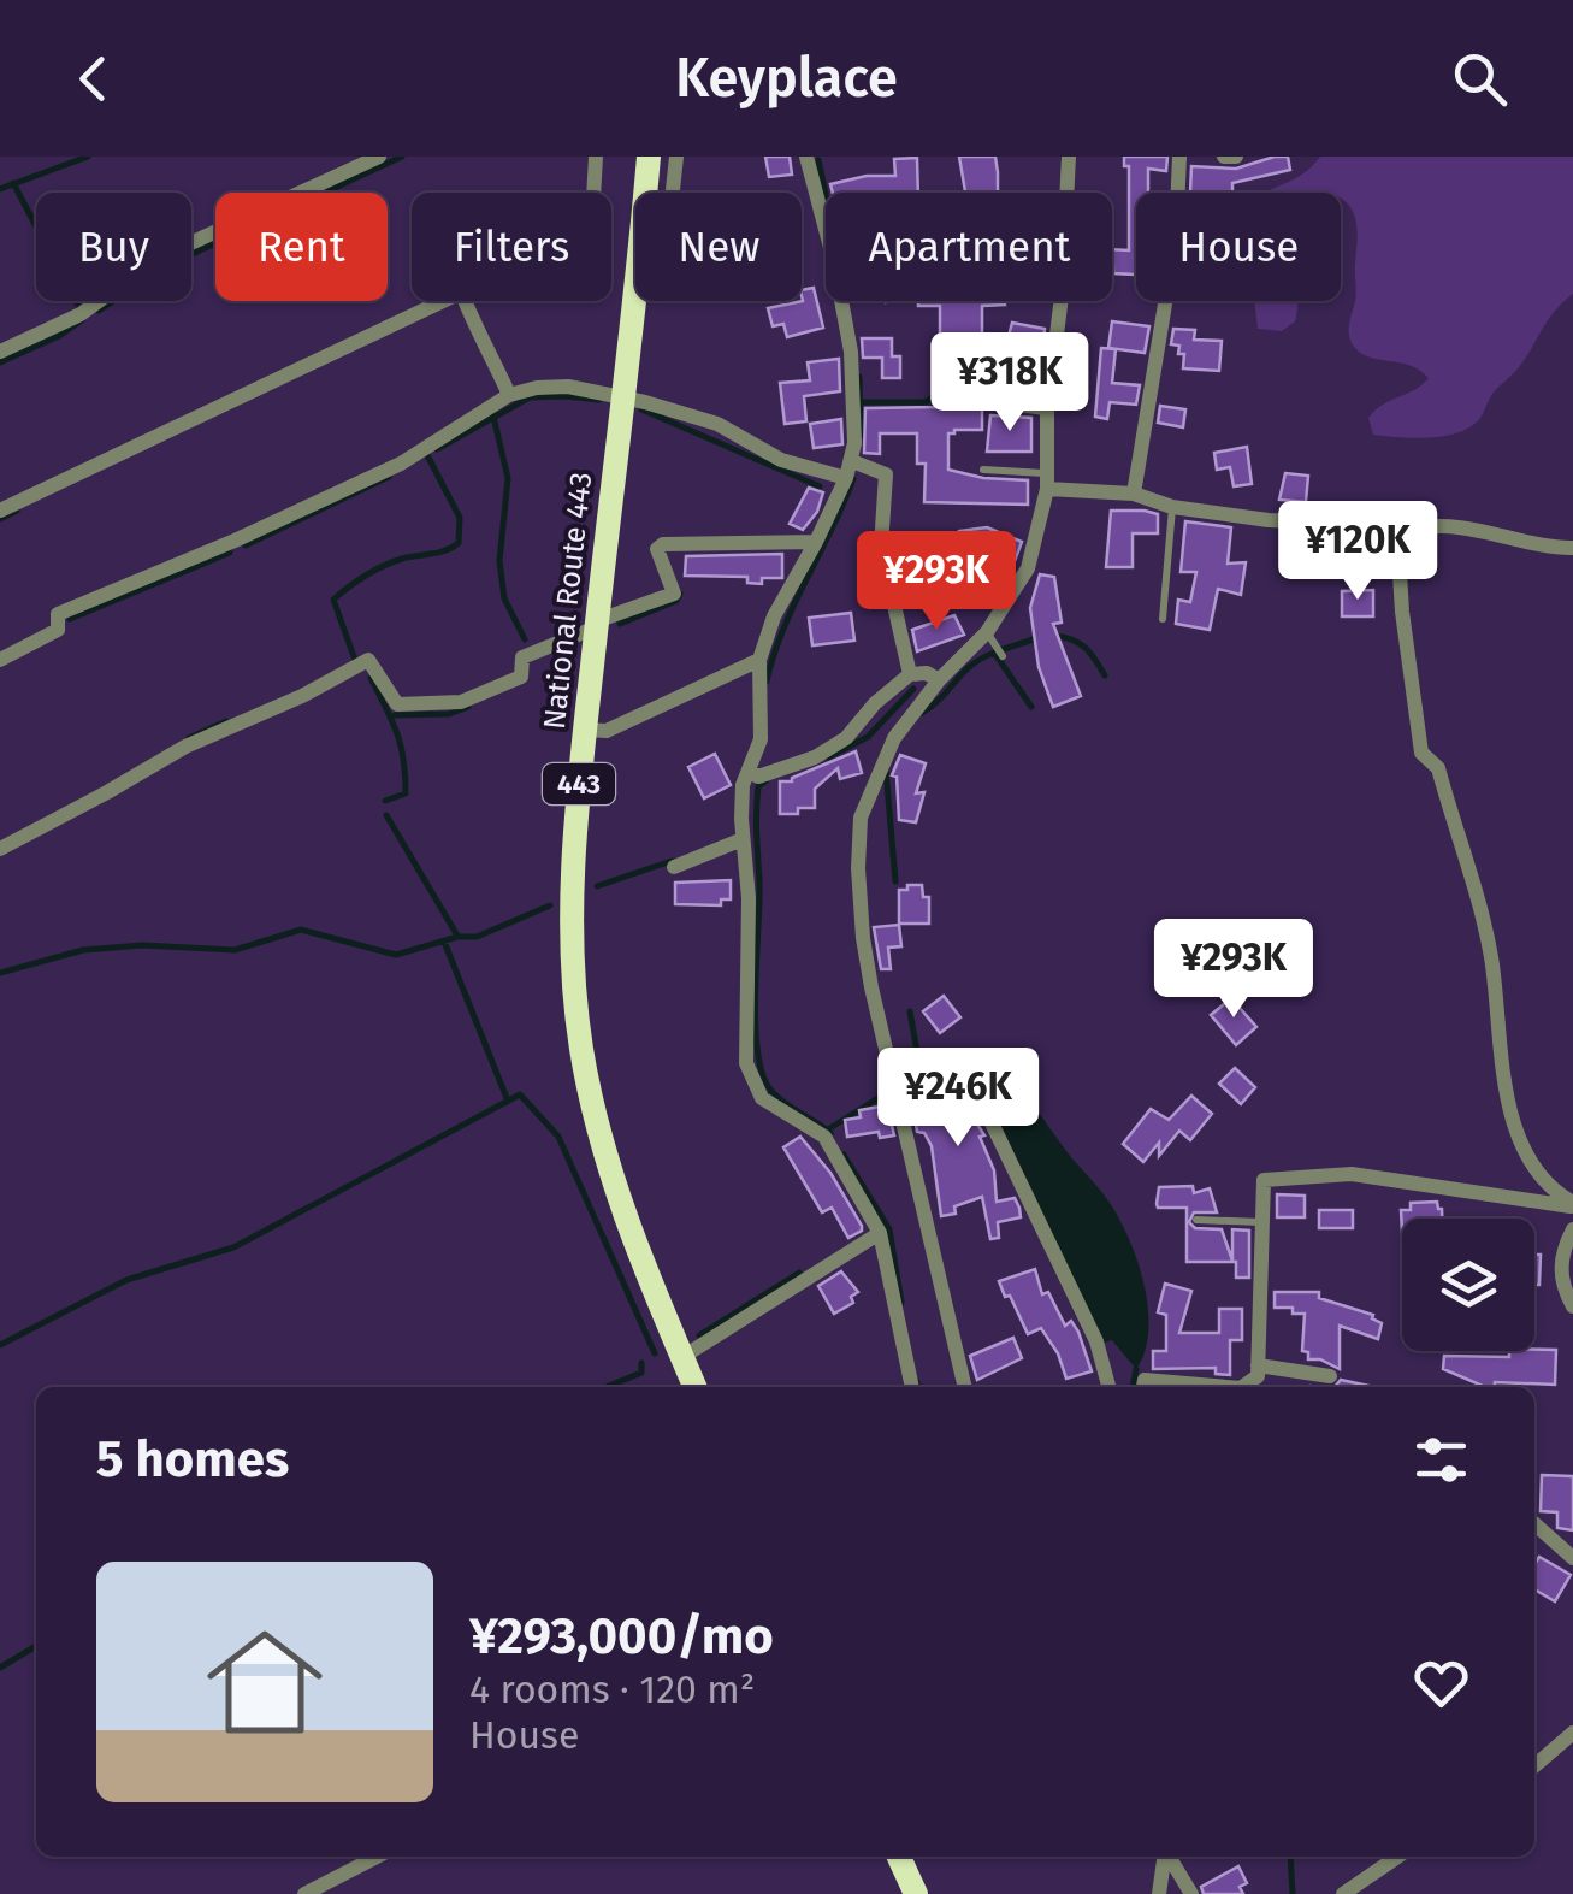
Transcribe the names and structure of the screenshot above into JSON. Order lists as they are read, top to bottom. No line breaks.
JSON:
{"streets":{"highway":["National Route 443","443"]},"page":{"header":"Keyplace","chip":["Buy","Rent","Filters","New","Apartment","House"],"price":["¥318K","¥120K","¥293K","¥293K","¥246K"],"heading":"5 homes","list":[{"name":"¥293,000/mo","note":"4 rooms · 120 m² · House"}]}}
